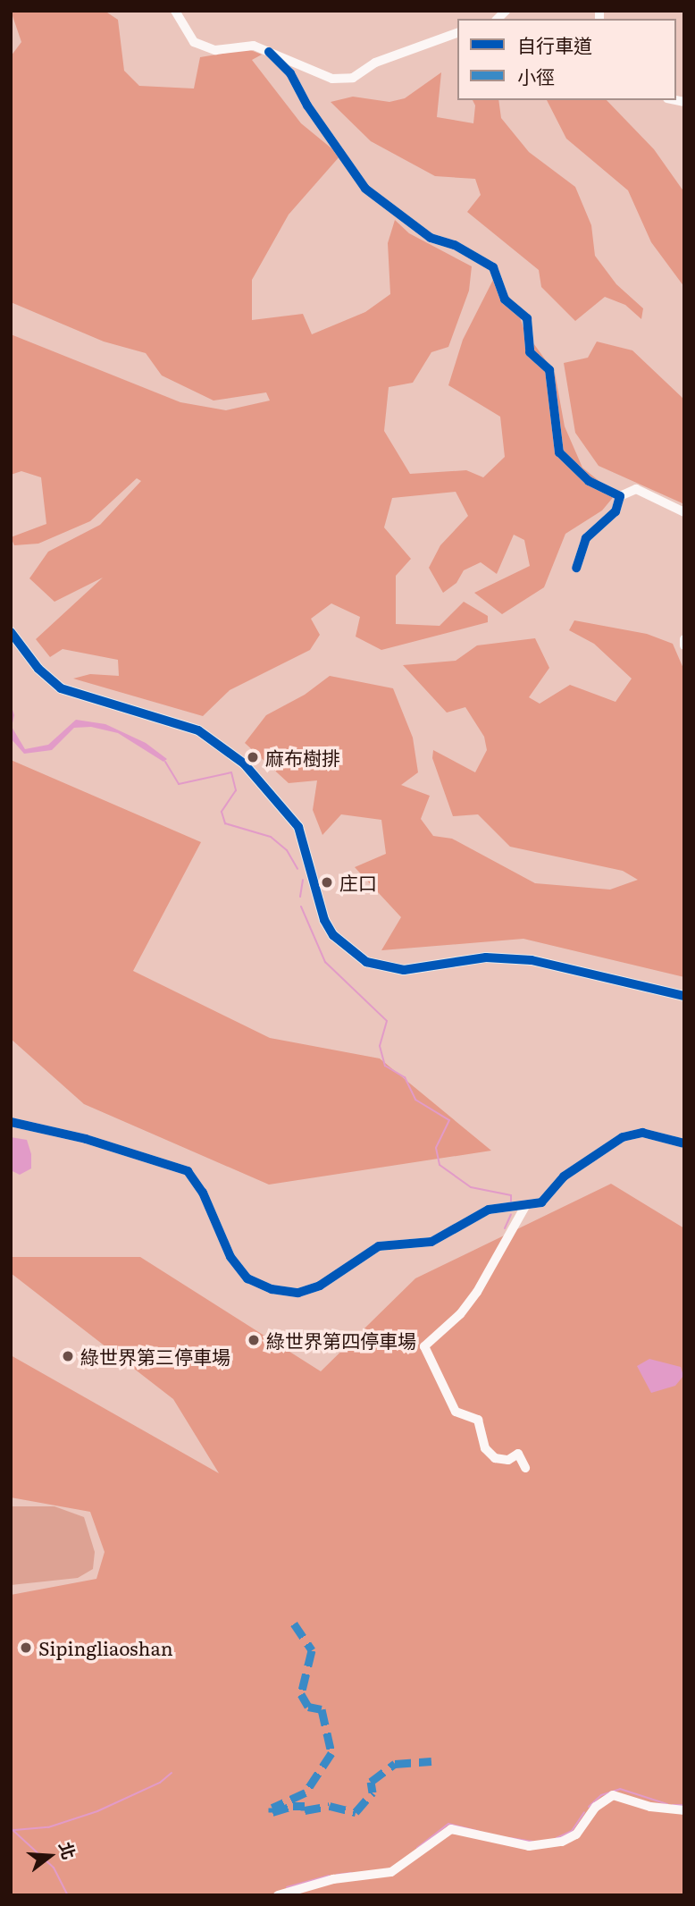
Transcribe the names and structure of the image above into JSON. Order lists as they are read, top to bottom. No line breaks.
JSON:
{"places":["麻布樹排","庄口","綠世界第四停車場","綠世界第三停車場","Sipingliaoshan"],"legend":["自行車道","小徑"],"north":"right"}
